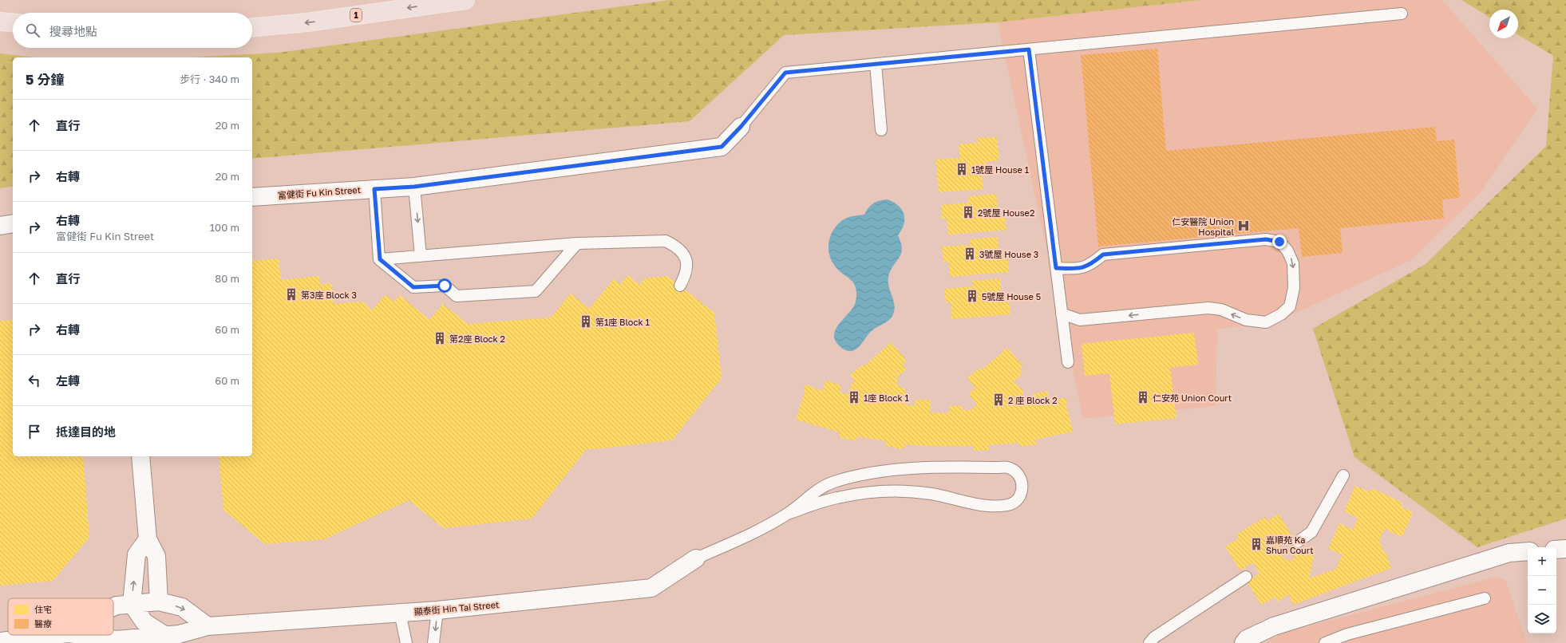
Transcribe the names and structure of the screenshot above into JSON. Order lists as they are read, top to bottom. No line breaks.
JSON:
{"streets":{"highway":["1"],"street":["富健街 Fu Kin Street","顯泰街 Hin Tai Street"]},"places":{"building":["1號屋 House 1","2號屋 House2","3號屋 House 3","第3座 Block 3","5號屋 House 5","第1座 Block 1","第2座 Block 2","1座 Block 1","仁安苑 Union Court","2 座 Block 2","嘉順苑 Ka Shun Court"],"hospital":["仁安醫院 Union Hospital"]},"legend":["住宅","醫療"],"north":"bottom left","page":{"search":"搜尋地點","heading":["5 分鐘","步行 · 340 m"],"list":[["直行","20 m"],["右轉","20 m"],["右轉","富健街 Fu Kin Street","100 m"],["直行","80 m"],["右轉","60 m"],["左轉","60 m"],"抵達目的地"],"map_buttons":["+","−"]}}
